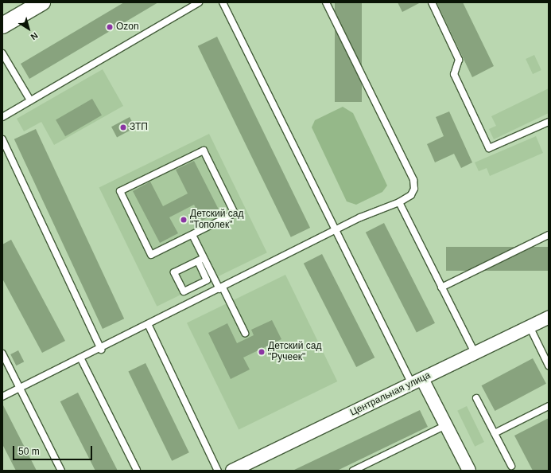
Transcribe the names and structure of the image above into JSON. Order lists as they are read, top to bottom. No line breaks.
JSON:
{"streets":{"street":["Центральная улица"]},"places":["Ozon","ЗТП","Детский сад \"Тополек\"","Детский сад \"Ручеек\""],"scale_bar":"50 m","north":"bottom right"}
